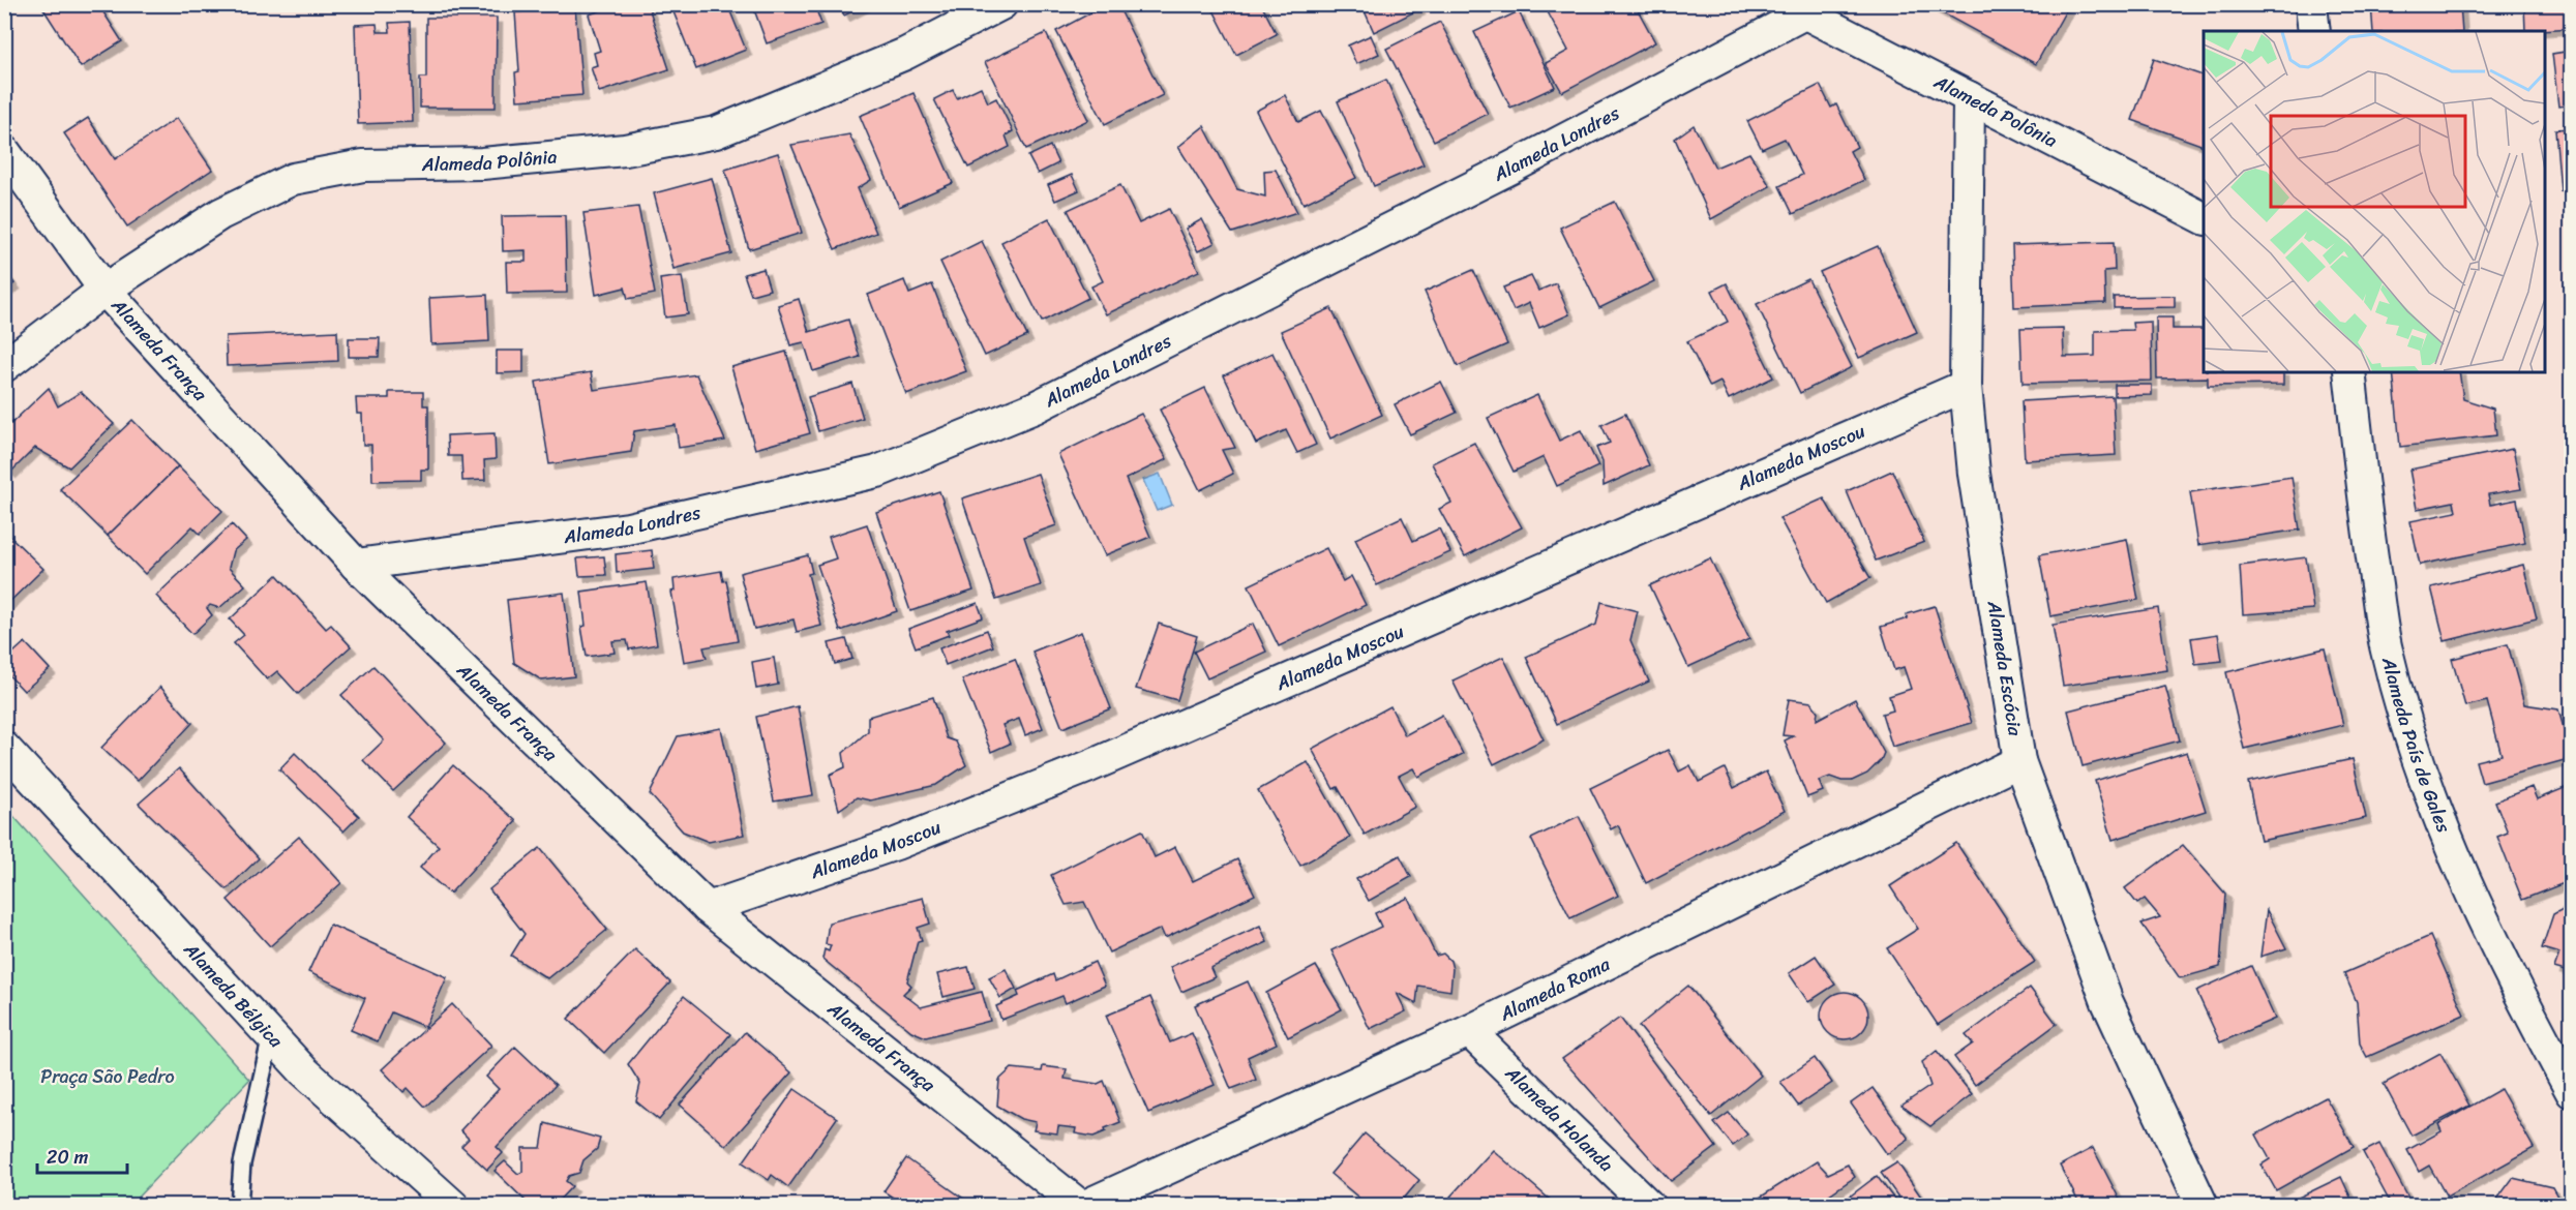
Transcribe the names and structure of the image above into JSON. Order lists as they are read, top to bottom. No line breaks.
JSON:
{"streets":{"street":["Alameda Polônia","Alameda Londres","Alameda França","Alameda Moscou","Alameda Escócia","Alameda País de Gales","Alameda Roma","Alameda Bélgica","Alameda Holanda"]},"crossings":[["Alameda Polônia","Alameda Londres"],["Alameda Polônia","Alameda França"],["Alameda Polônia","Alameda Escócia"],["Alameda Londres","Alameda França"],["Alameda França","Alameda Moscou"],["Alameda França","Alameda Roma"],["Alameda Moscou","Alameda Escócia"],["Alameda Escócia","Alameda Roma"],["Alameda Roma","Alameda Holanda"]],"parks":["Praça São Pedro"],"scale_bar":"20 m"}
